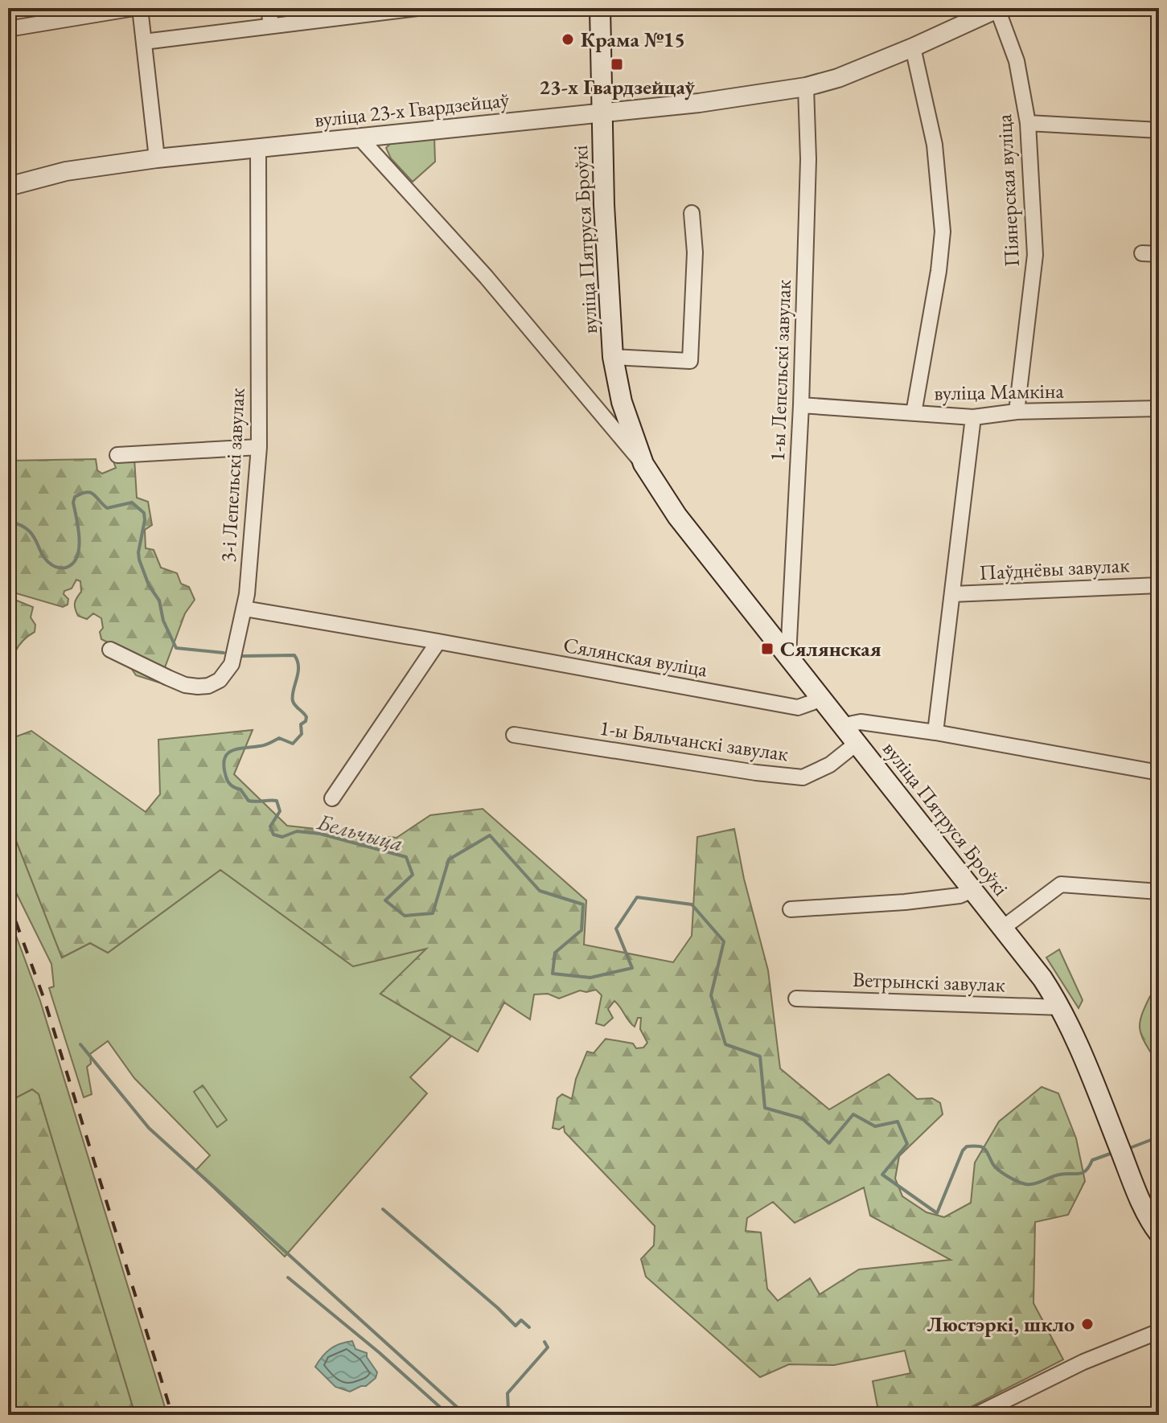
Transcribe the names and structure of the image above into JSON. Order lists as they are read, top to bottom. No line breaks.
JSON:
{"streets":{"main road":["вуліца Пятруся Броўкі"],"street":["вуліца 23-х Гвардзейцаў","Піянерская вуліца","1-ы Лепельскі завулак","вуліца Мамкіна","3-і Лепельскі завулак","Паўднёвы завулак","Сялянская вуліца","1-ы Бяльчанскі завулак","Ветрынскі завулак"]},"crossings":[["вуліца 23-х Гвардзейцаў","Піянерская вуліца"],["вуліца 23-х Гвардзейцаў","вуліца Пятруся Броўкі"],["вуліца 23-х Гвардзейцаў","1-ы Лепельскі завулак"],["вуліца 23-х Гвардзейцаў","3-і Лепельскі завулак"],["Піянерская вуліца","вуліца Мамкіна"],["вуліца Пятруся Броўкі","1-ы Лепельскі завулак"],["вуліца Пятруся Броўкі","Сялянская вуліца"],["вуліца Пятруся Броўкі","1-ы Бяльчанскі завулак"],["вуліца Пятруся Броўкі","Ветрынскі завулак"],["1-ы Лепельскі завулак","вуліца Мамкіна"],["3-і Лепельскі завулак","Сялянская вуліца"]],"water":["Бельчыца"],"places":{"other":["Крама №15","Люстэркі, шкло"],"transit":["23-х Гвардзейцаў","Сялянская"]}}
